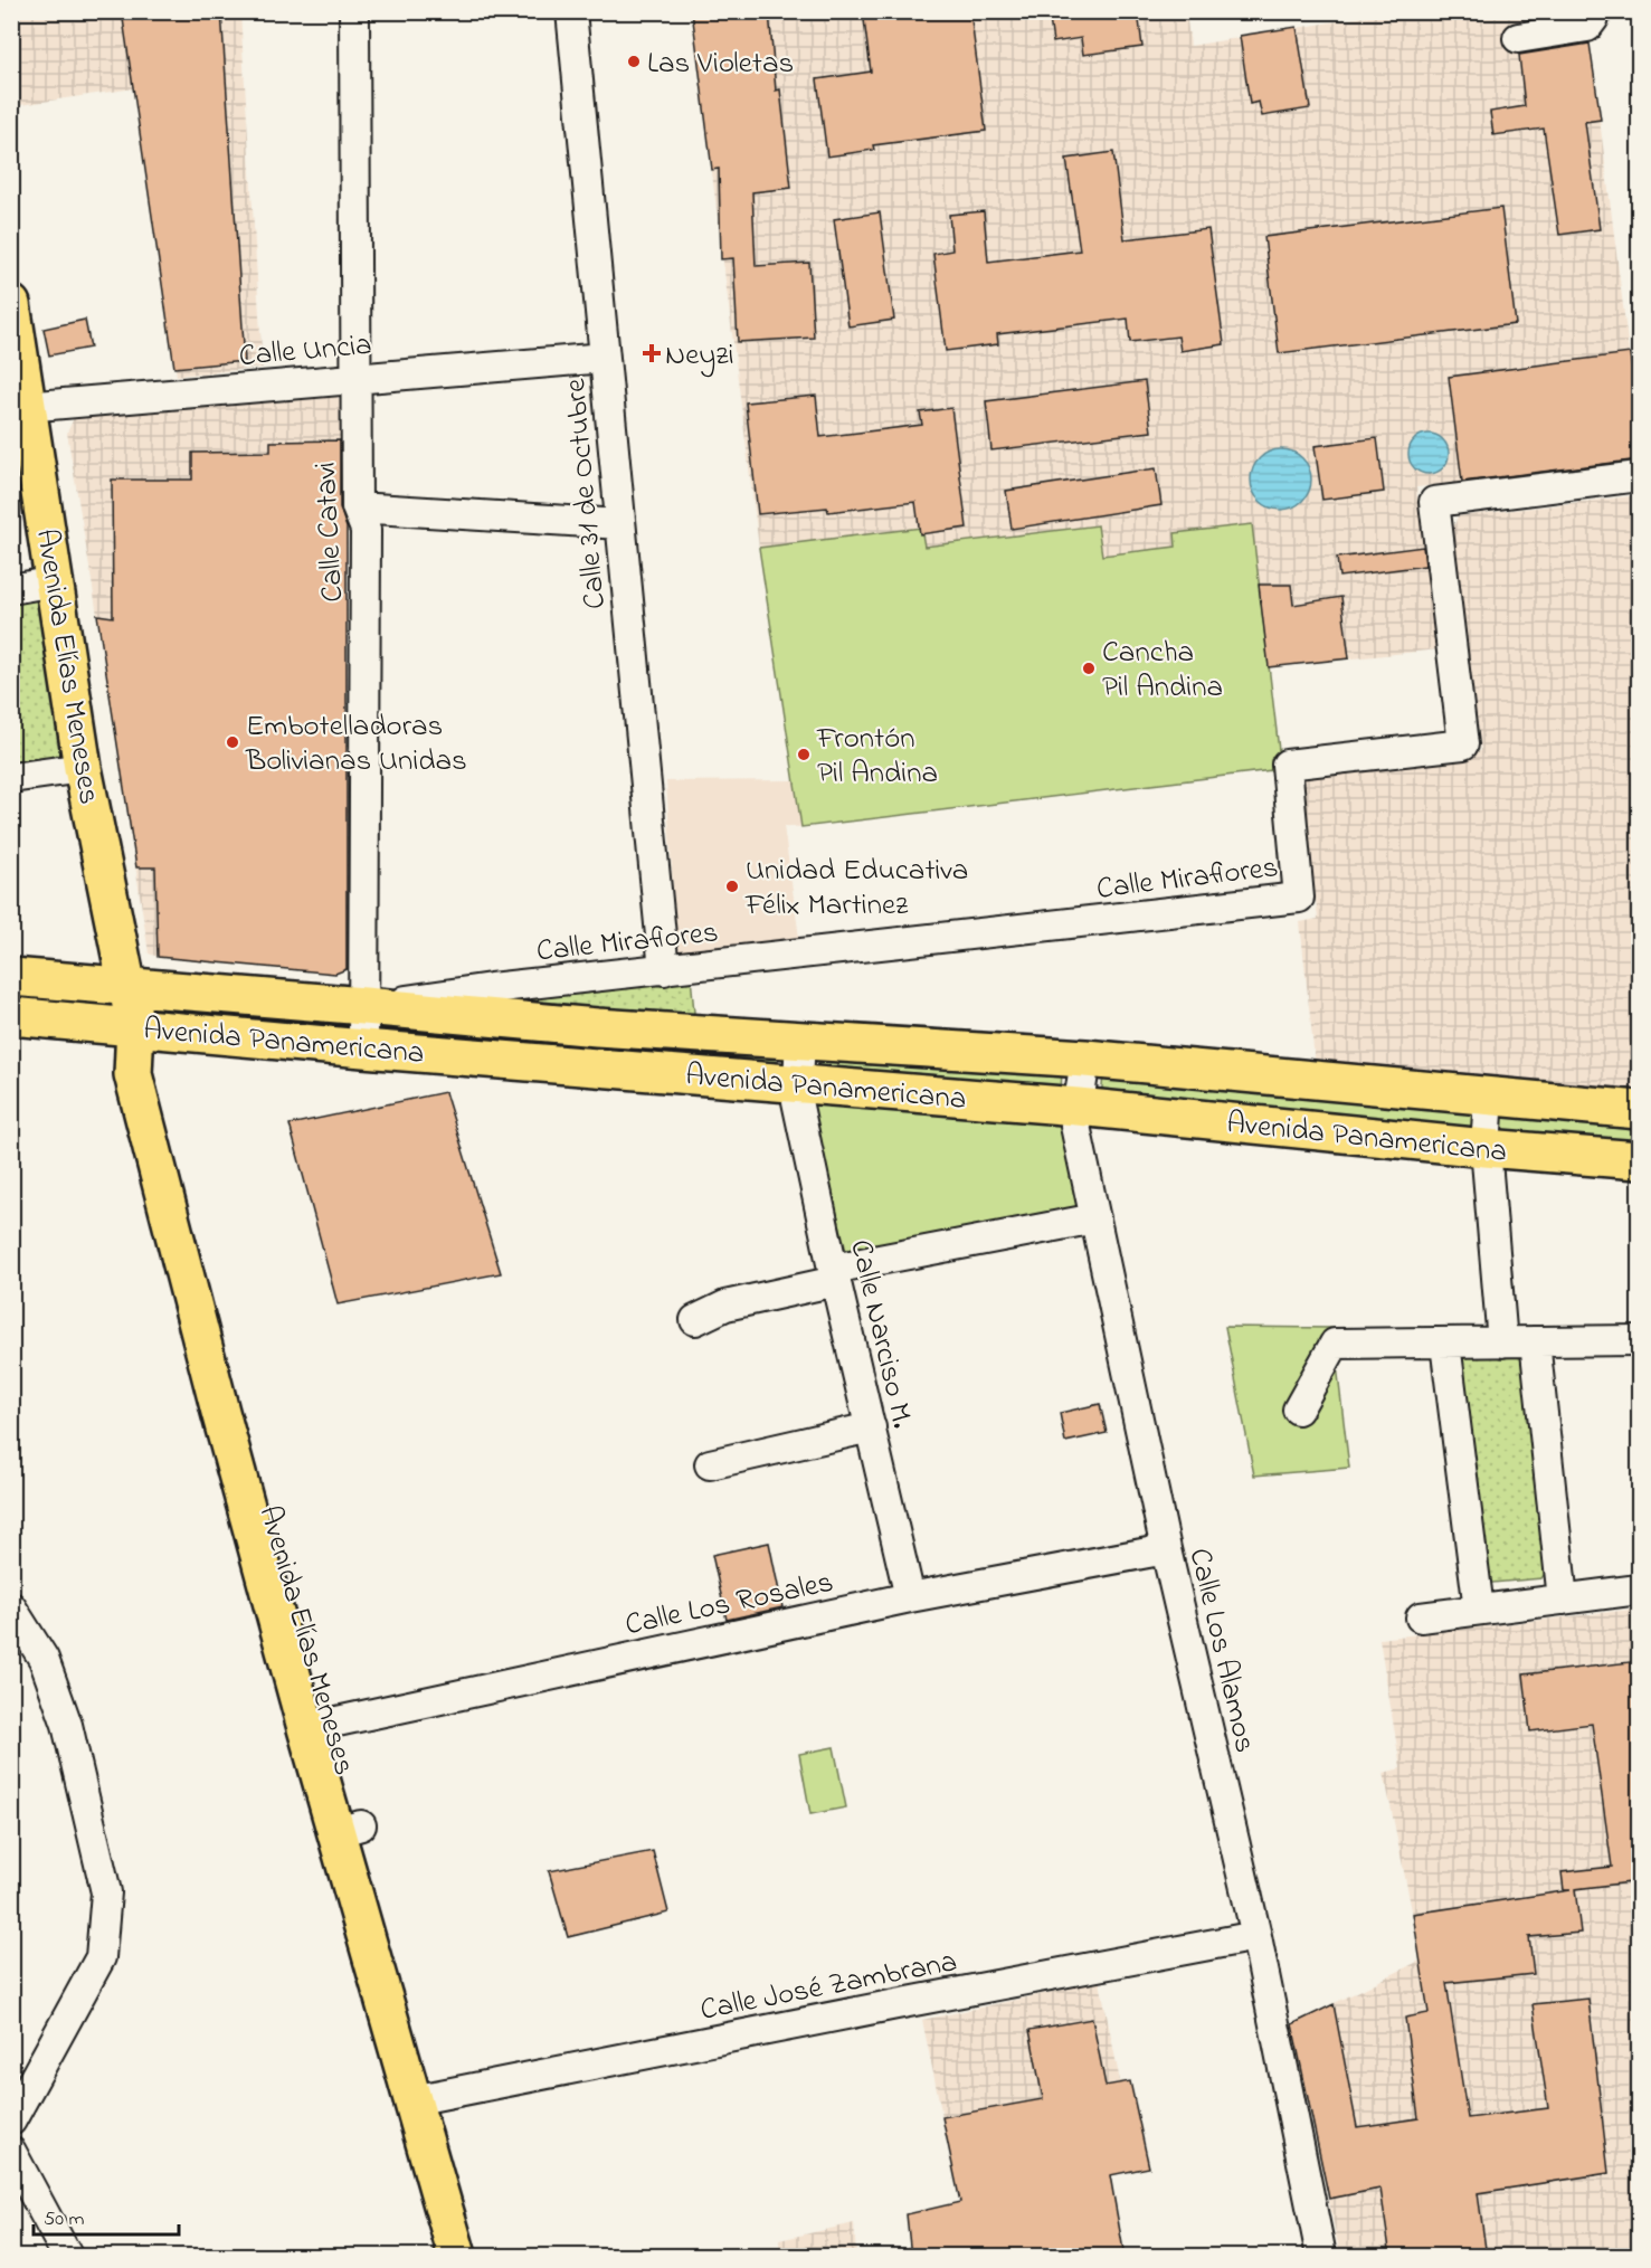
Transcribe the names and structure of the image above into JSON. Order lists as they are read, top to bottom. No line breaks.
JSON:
{"streets":{"main road":["Avenida Elías Meneses","Avenida Panamericana"],"street":["Calle Uncia","Calle 31 de Octubre","Calle Catavi","Calle Miraflores","Calle Narciso M.","Calle Los Rosales","Calle Los Alamos","Calle José Zambrana"]},"crossings":[["Calle Uncia","Calle 31 de Octubre"],["Calle Uncia","Calle Catavi"],["Calle Uncia","Avenida Elías Meneses"],["Calle 31 de Octubre","Calle Miraflores"],["Calle Catavi","Calle Miraflores"],["Calle Catavi","Avenida Panamericana"],["Avenida Elías Meneses","Avenida Panamericana"],["Avenida Elías Meneses","Calle Los Rosales"],["Avenida Elías Meneses","Calle José Zambrana"],["Calle Miraflores","Avenida Panamericana"],["Avenida Panamericana","Calle Narciso M."],["Avenida Panamericana","Calle Los Alamos"],["Calle Narciso M.","Calle Los Rosales"],["Calle Los Rosales","Calle Los Alamos"],["Calle Los Alamos","Calle José Zambrana"]],"places":{"other":["Las Violetas","Cancha Pil Andina","Embotelladoras Bolivianas Unidas","Frontón Pil Andina","Unidad Educativa Félix Martinez"],"health":["Neyzi"]},"scale_bar":"50 m"}
